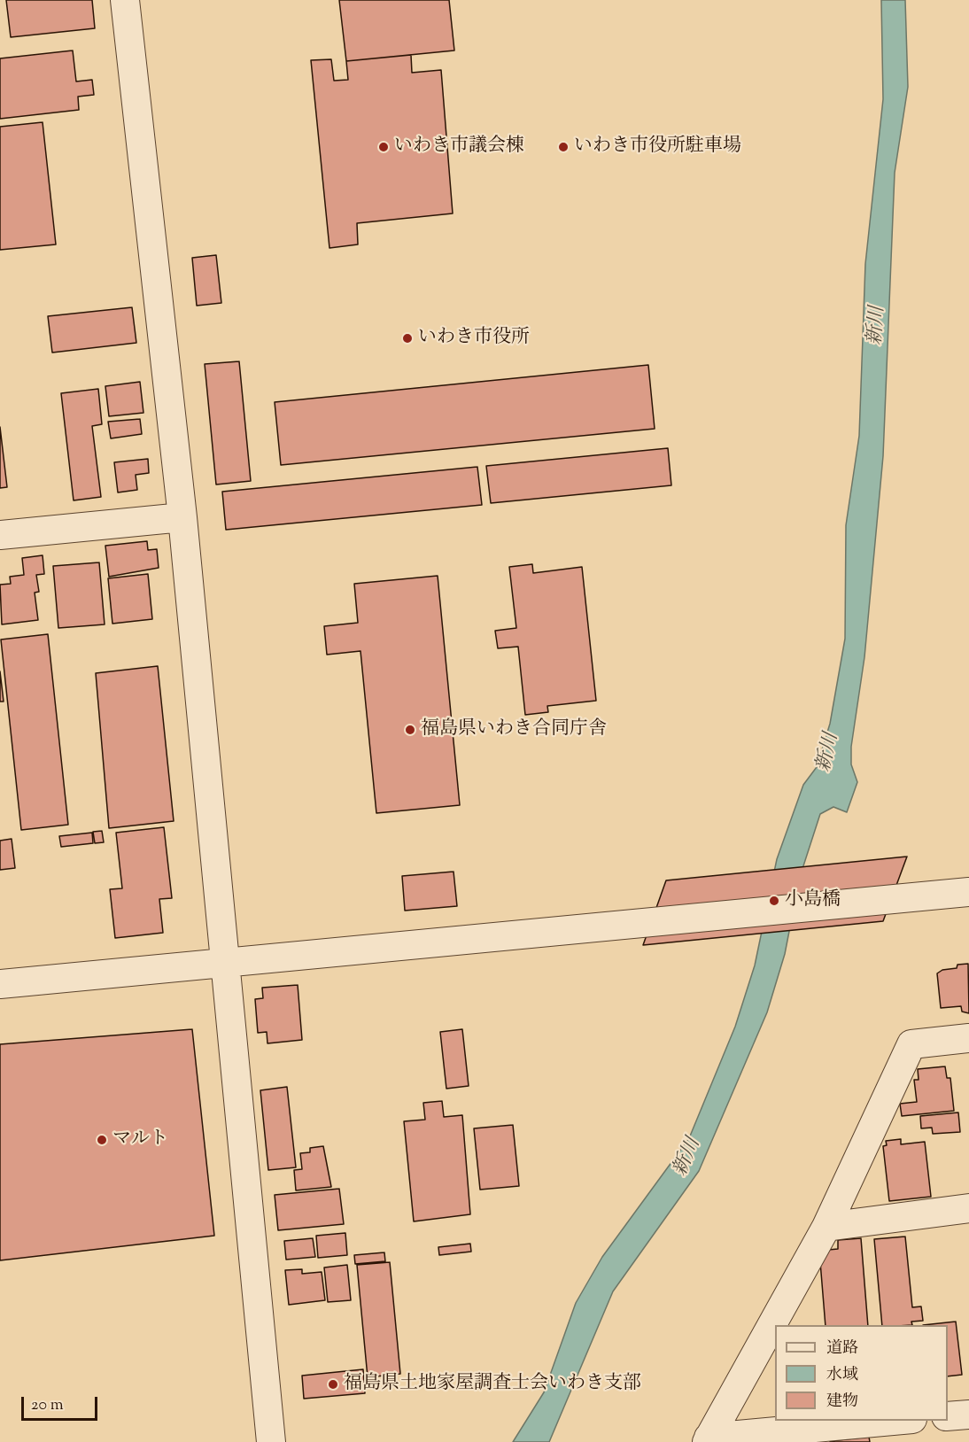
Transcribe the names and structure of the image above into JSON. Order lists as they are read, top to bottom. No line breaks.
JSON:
{"water":["新川"],"places":["いわき市議会棟","いわき市役所駐車場","いわき市役所","福島県いわき合同庁舎","小島橋","マルト","福島県土地家屋調査士会いわき支部"],"legend":["道路","水域","建物"],"scale_bar":"20 m"}
